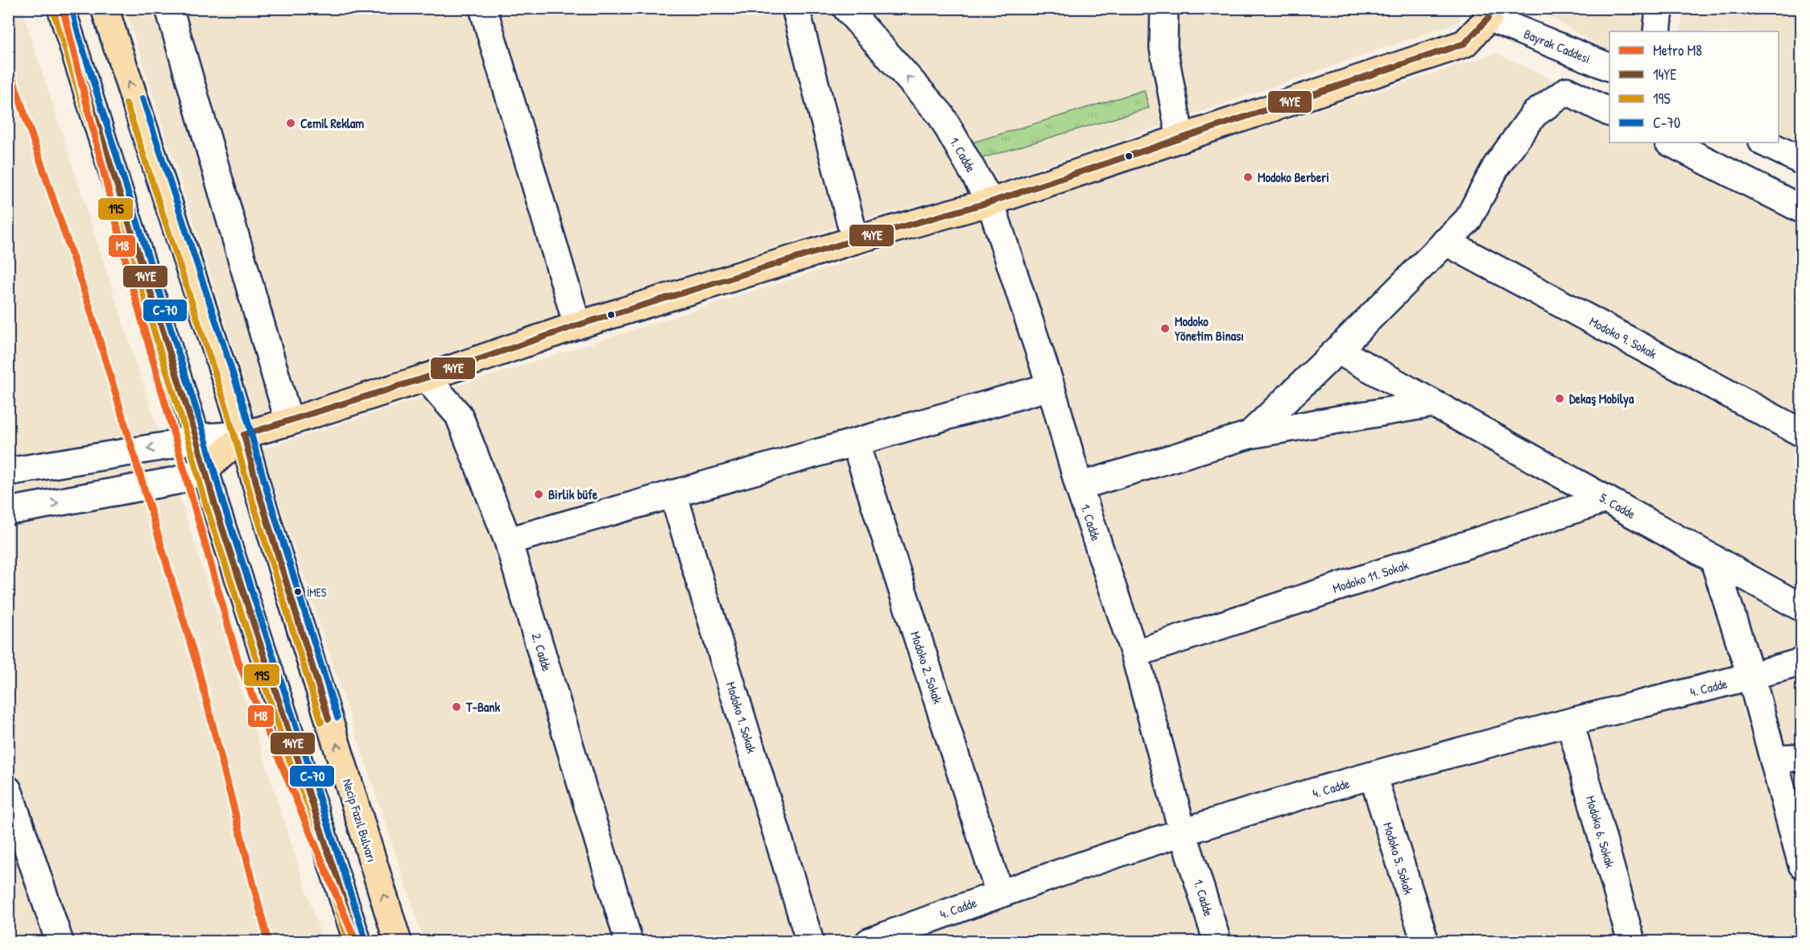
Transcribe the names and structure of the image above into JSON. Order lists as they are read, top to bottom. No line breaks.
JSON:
{"streets":{"main road":["Bayrak Caddesi","Necip Fazıl Bulvarı"],"street":["1. Cadde","Modoko 9. Sokak","5. Cadde","Modoko 11. Sokak","2. Cadde","Modoko 2. Sokak","4. Cadde","Modoko 1. Sokak","Modoko 6. Sokak","Modoko 5. Sokak"]},"crossings":[["Bayrak Caddesi","1. Cadde"],["Bayrak Caddesi","2. Cadde"],["Bayrak Caddesi","Necip Fazıl Bulvarı"],["1. Cadde","Modoko 11. Sokak"],["1. Cadde","4. Cadde"],["5. Cadde","Modoko 11. Sokak"],["Modoko 2. Sokak","4. Cadde"],["4. Cadde","Modoko 6. Sokak"],["4. Cadde","Modoko 5. Sokak"]],"places":["Cemil Reklam","Modoko Berberi","Modoko Yönetim Binası","Dekaş Mobilya","Birlik büfe","İMES","T-Bank"],"lines":["metro line M8","transit line 14YE","transit line C-70","transit line 19S"],"legend":["Metro M8","14YE","19S","C-70"]}
